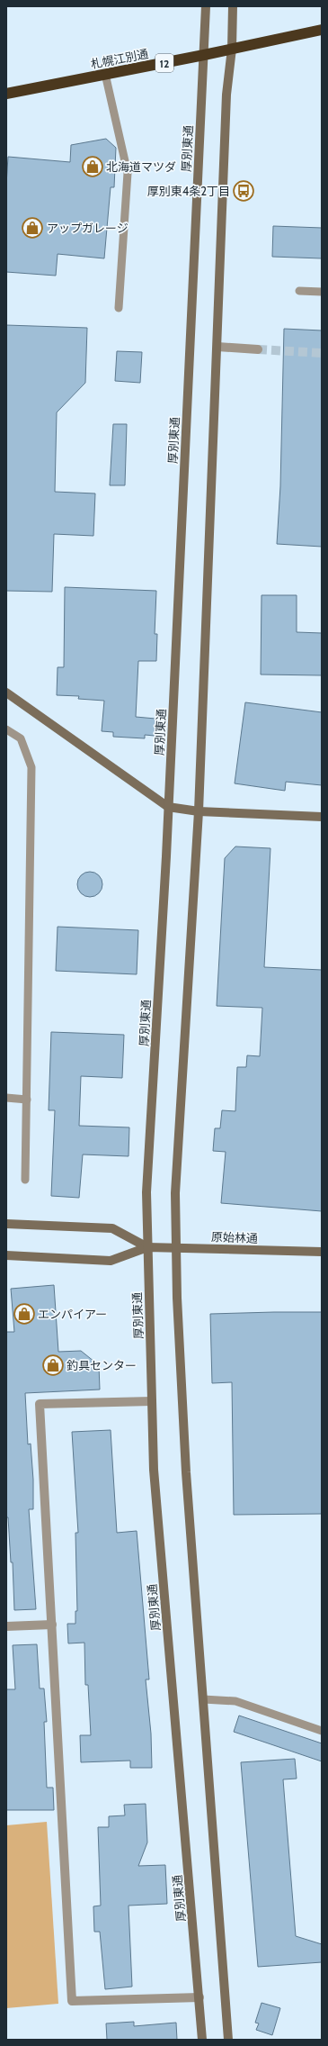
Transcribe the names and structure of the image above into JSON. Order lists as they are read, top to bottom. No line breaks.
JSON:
{"streets":{"highway":["札幌江別通","12"],"street":["厚別東通","原始林通"]},"crossings":[["札幌江別通","厚別東通"],["厚別東通","原始林通"]],"places":{"shop":["北海道マツダ","アップガレージ","エンパイアー","釣具センター"],"bus stop":["厚別東4条2丁目"]}}
